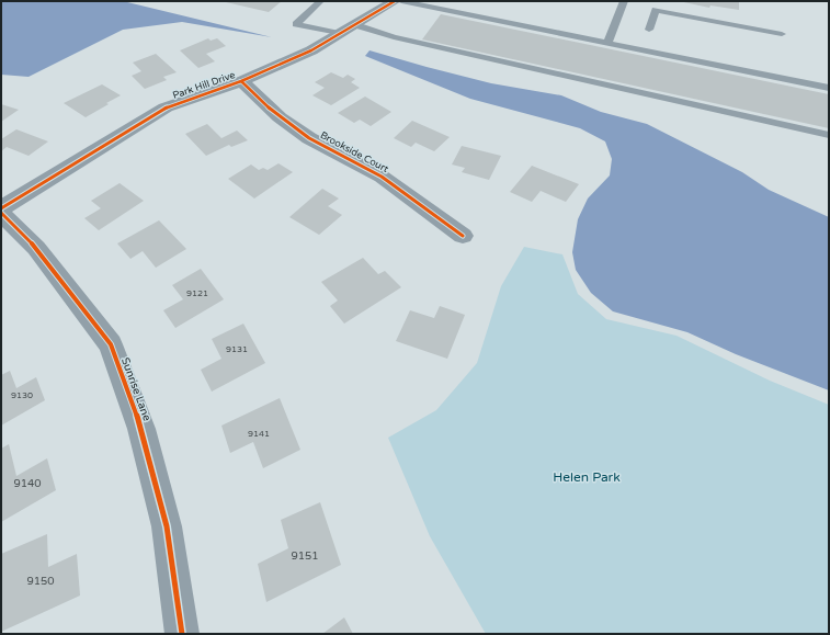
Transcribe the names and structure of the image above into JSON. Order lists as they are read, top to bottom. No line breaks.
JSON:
{"streets":{"street":["Park Hill Drive","Brookside Court","Sunrise Lane"]},"crossings":[["Park Hill Drive","Brookside Court"]],"parks":["Helen Park"],"house_numbers":["9121","9131","9130","9141","9140","9151","9150"]}
